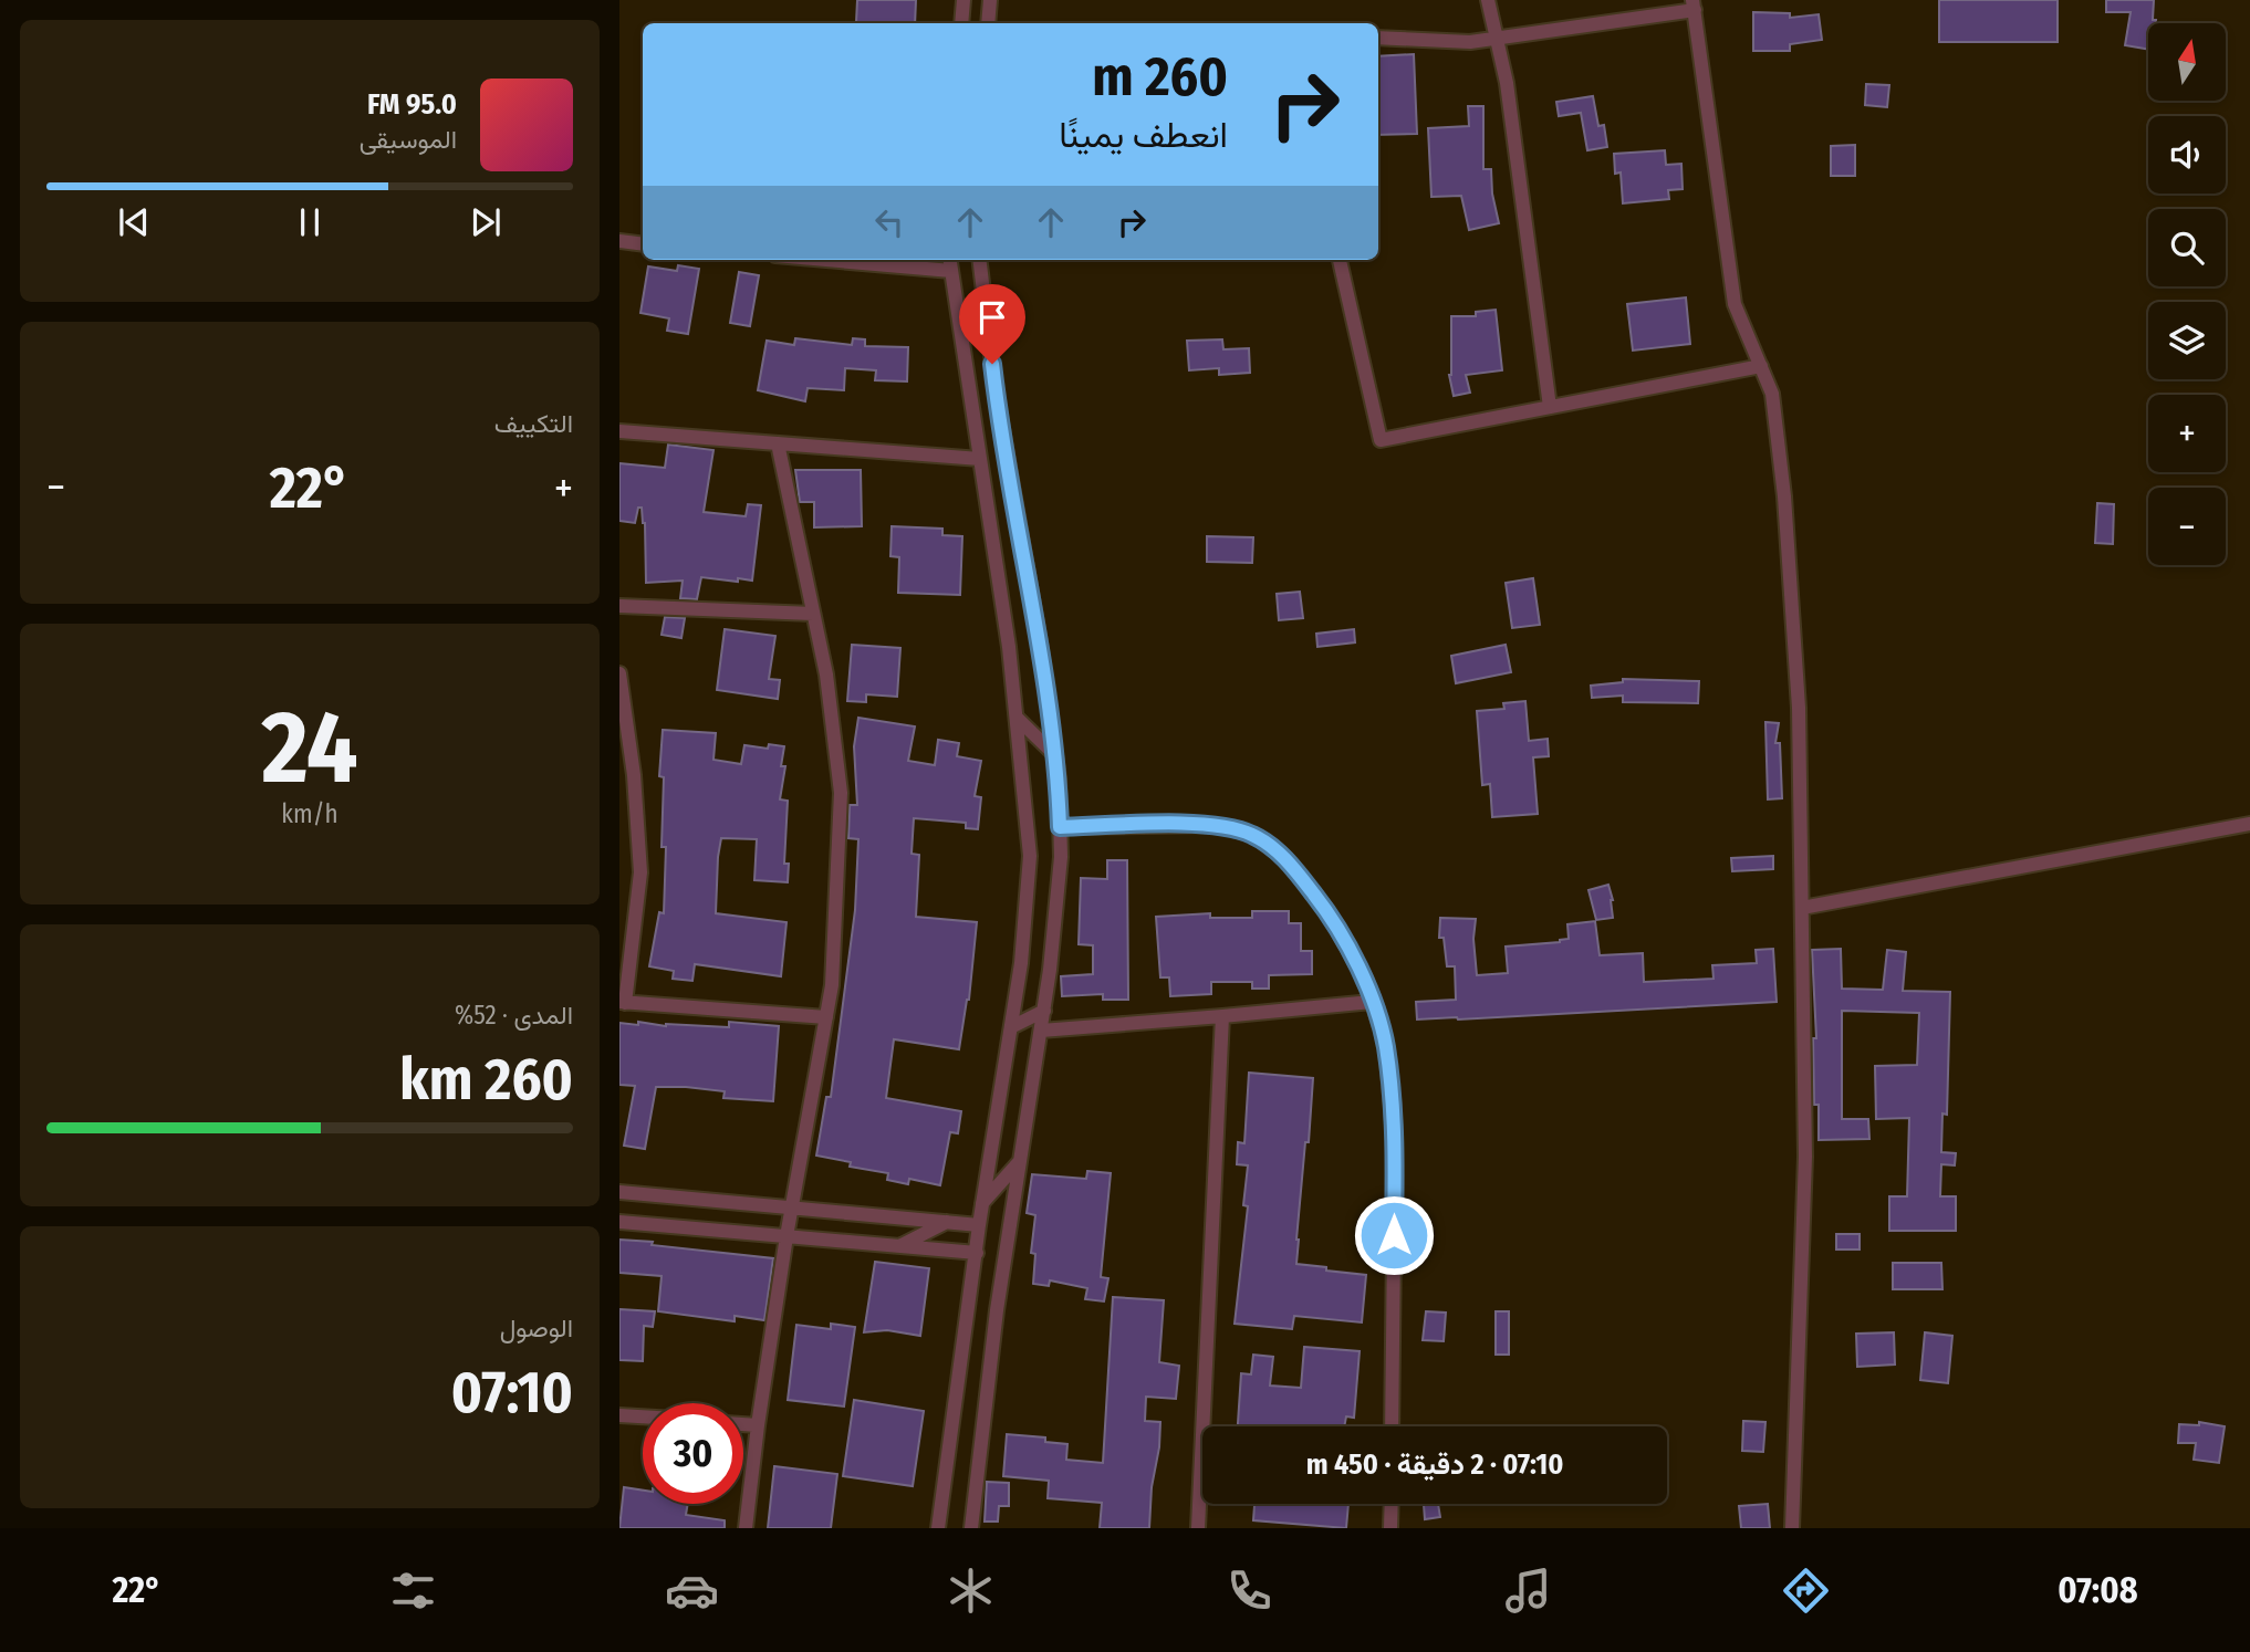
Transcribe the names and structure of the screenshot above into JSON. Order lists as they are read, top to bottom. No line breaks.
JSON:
{"north":"top","page":{"map_buttons":["+","−"],"turn":["260 m","انعطف يمينًا"],"song":["95.0 FM","الموسيقى"],"tile":["التكييف",["24","km/h"],["المدى · 52%","260 km"],["الوصول","07:10"]],"heat":["−","22°","+"],"limit":"30","trip":"07:10 · 2 دقيقة · 450 m","tabs":["07:08","22°"]}}
